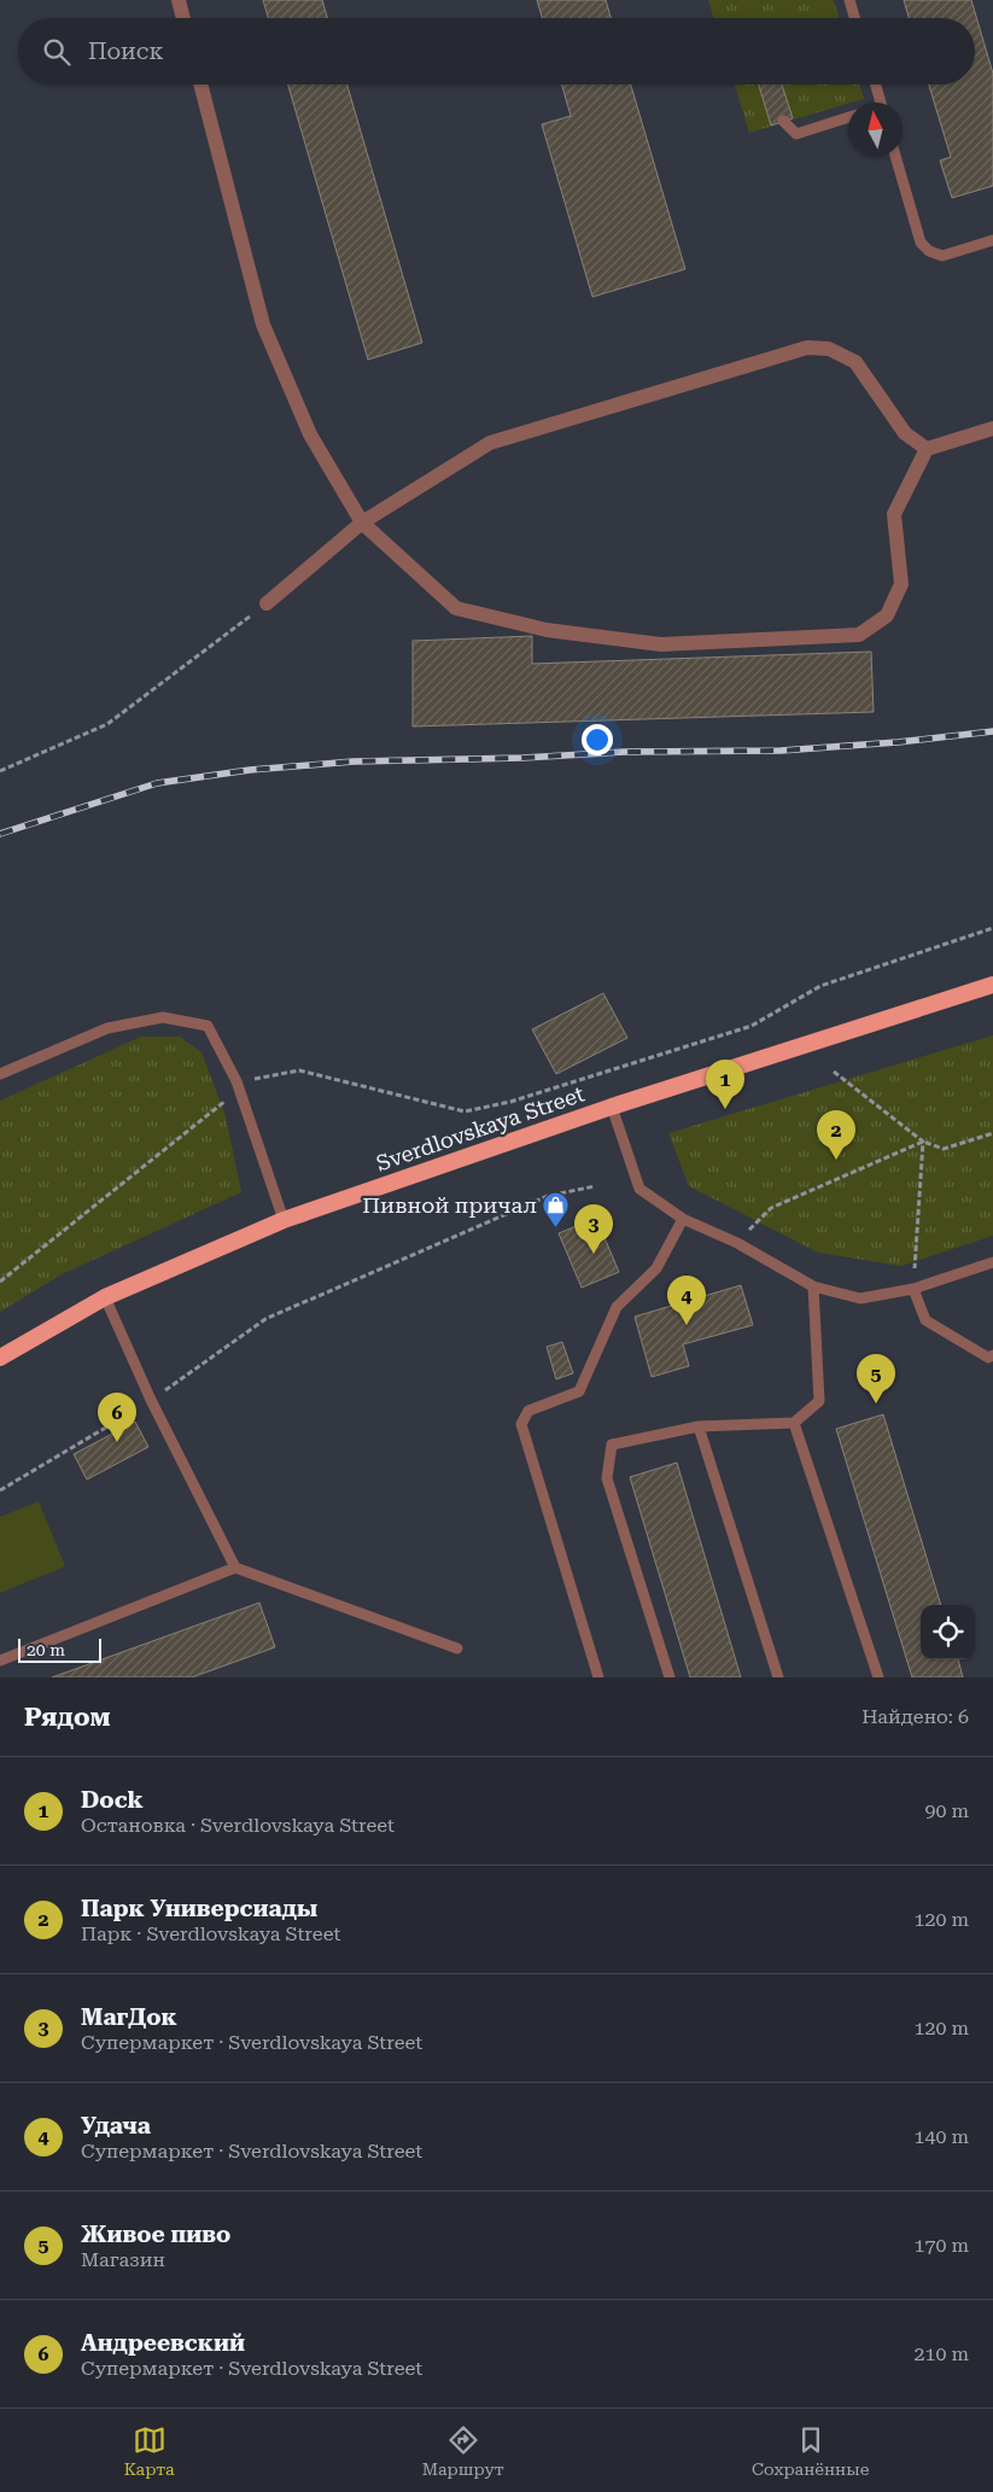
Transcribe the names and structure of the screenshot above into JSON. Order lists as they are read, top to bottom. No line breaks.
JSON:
{"streets":{"highway":["Sverdlovskaya Street"]},"places":{"shop":["Пивной причал"]},"scale_bar":"20 m","north":"top","page":{"search":"Поиск","pins":["1","2","3","4","5","6"],"scale":"20 m","heading":["Рядом","Найдено: 6"],"list":[{"mark":"1","name":"Dock","note":"Остановка · Sverdlovskaya Street","value":"90 m"},{"mark":"2","name":"Парк Универсиады","note":"Парк · Sverdlovskaya Street","value":"120 m"},{"mark":"3","name":"МагДок","note":"Супермаркет · Sverdlovskaya Street","value":"120 m"},{"mark":"4","name":"Удача","note":"Супермаркет · Sverdlovskaya Street","value":"140 m"},{"mark":"5","name":"Живое пиво","note":"Магазин","value":"170 m"},{"mark":"6","name":"Андреевский","note":"Супермаркет · Sverdlovskaya Street","value":"210 m"}],"nav":["Карта","Маршрут","Сохранённые"]}}
